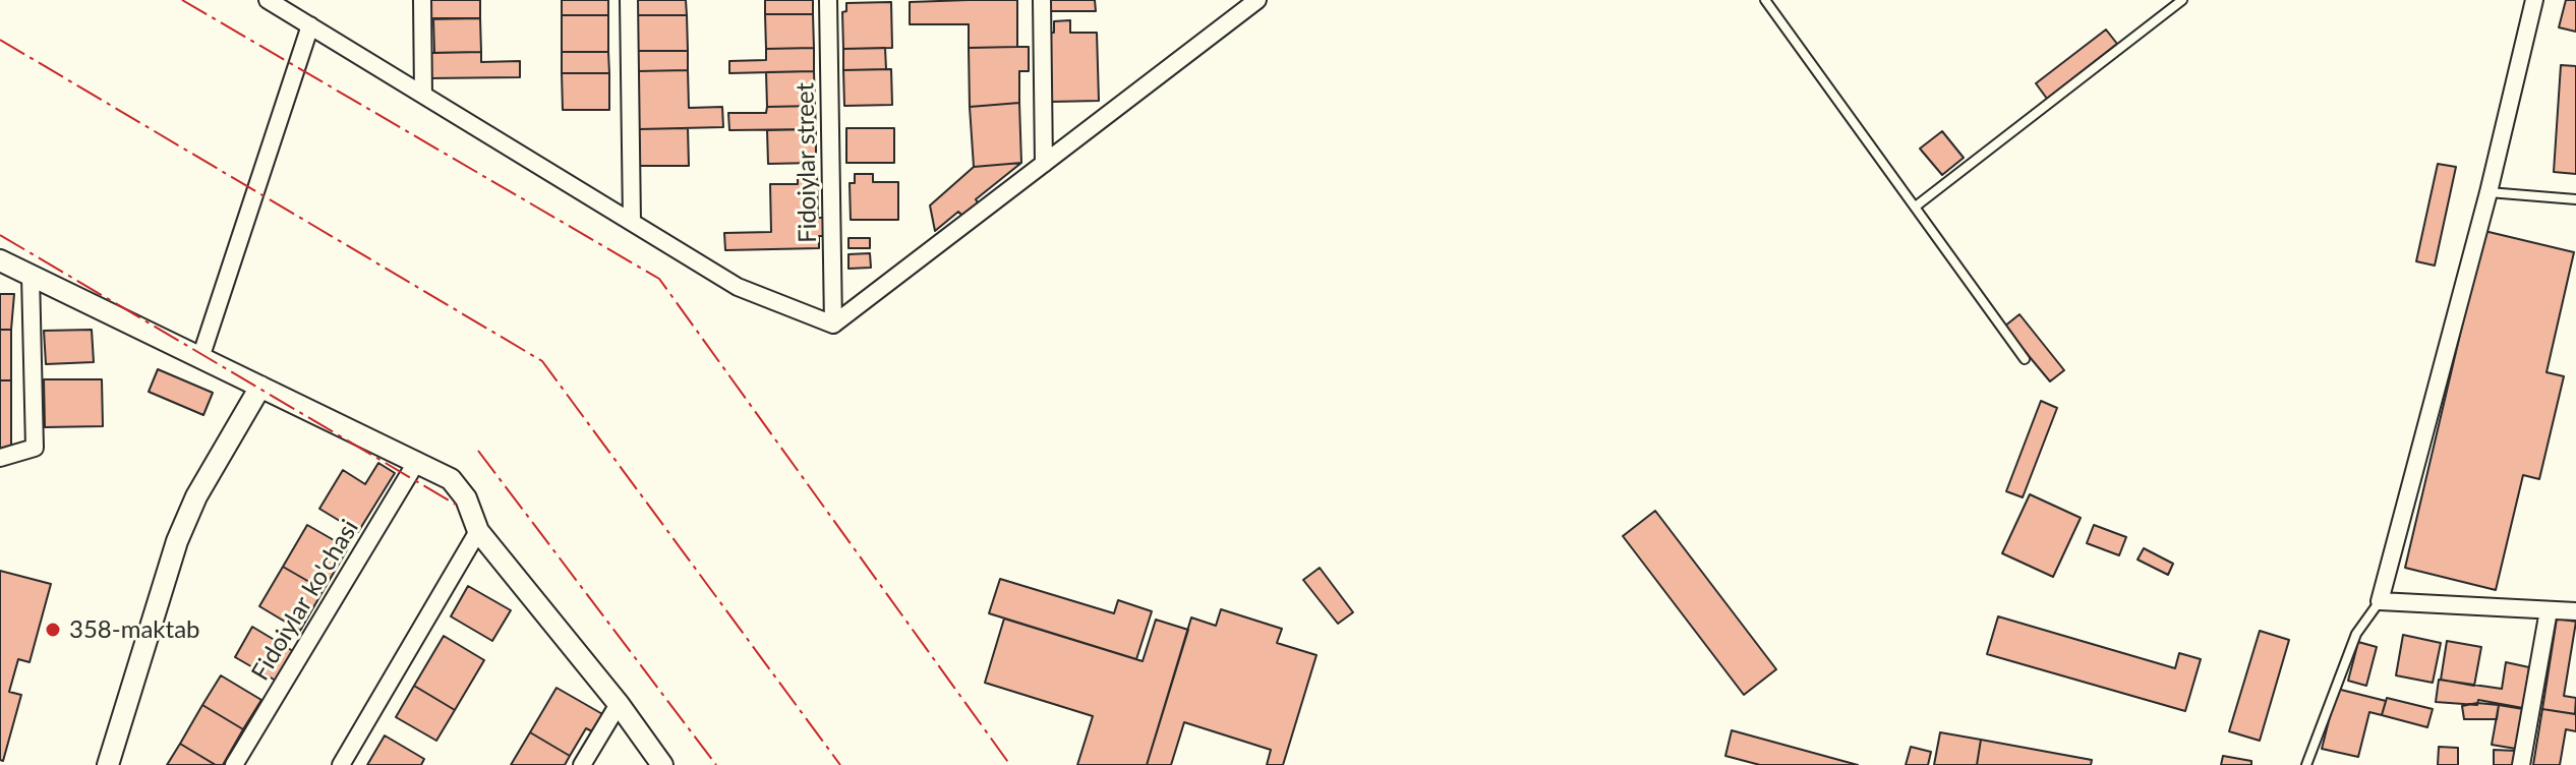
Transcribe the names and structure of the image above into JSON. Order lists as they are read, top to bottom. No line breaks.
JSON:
{"streets":{"street":["Fidoiylar street","Fidoiylar ko'chasi"]},"places":["358-maktab"]}
